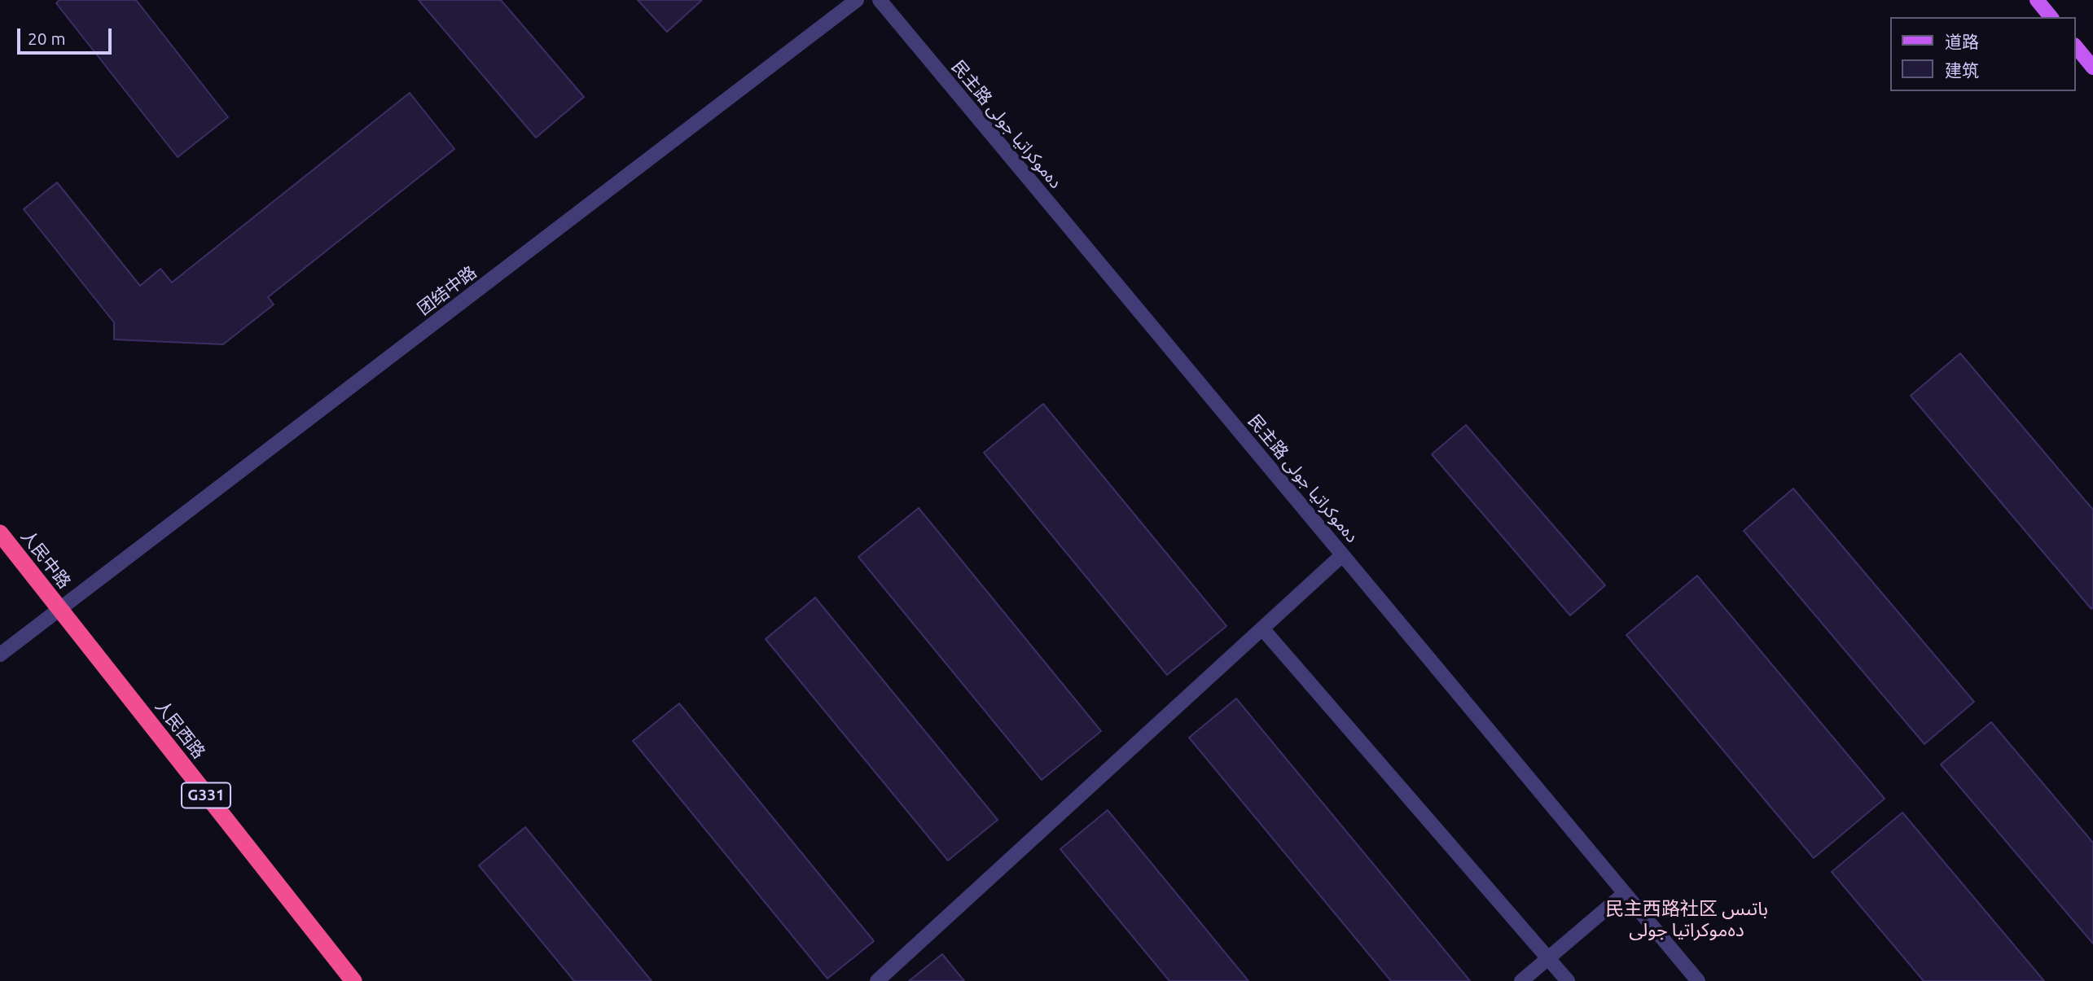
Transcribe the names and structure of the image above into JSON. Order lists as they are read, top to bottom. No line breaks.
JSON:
{"streets":{"highway":["人民中路","人民西路","G331"],"street":["民主路 دەموكراتيا جولى","团结中路"]},"crossings":[["团结中路","人民中路"],["团结中路","人民西路"],["人民中路","人民西路"]],"districts":["民主西路社区 باتىس دەموكراتيا جولى"],"legend":["道路","建筑"],"scale_bar":"20 m"}
